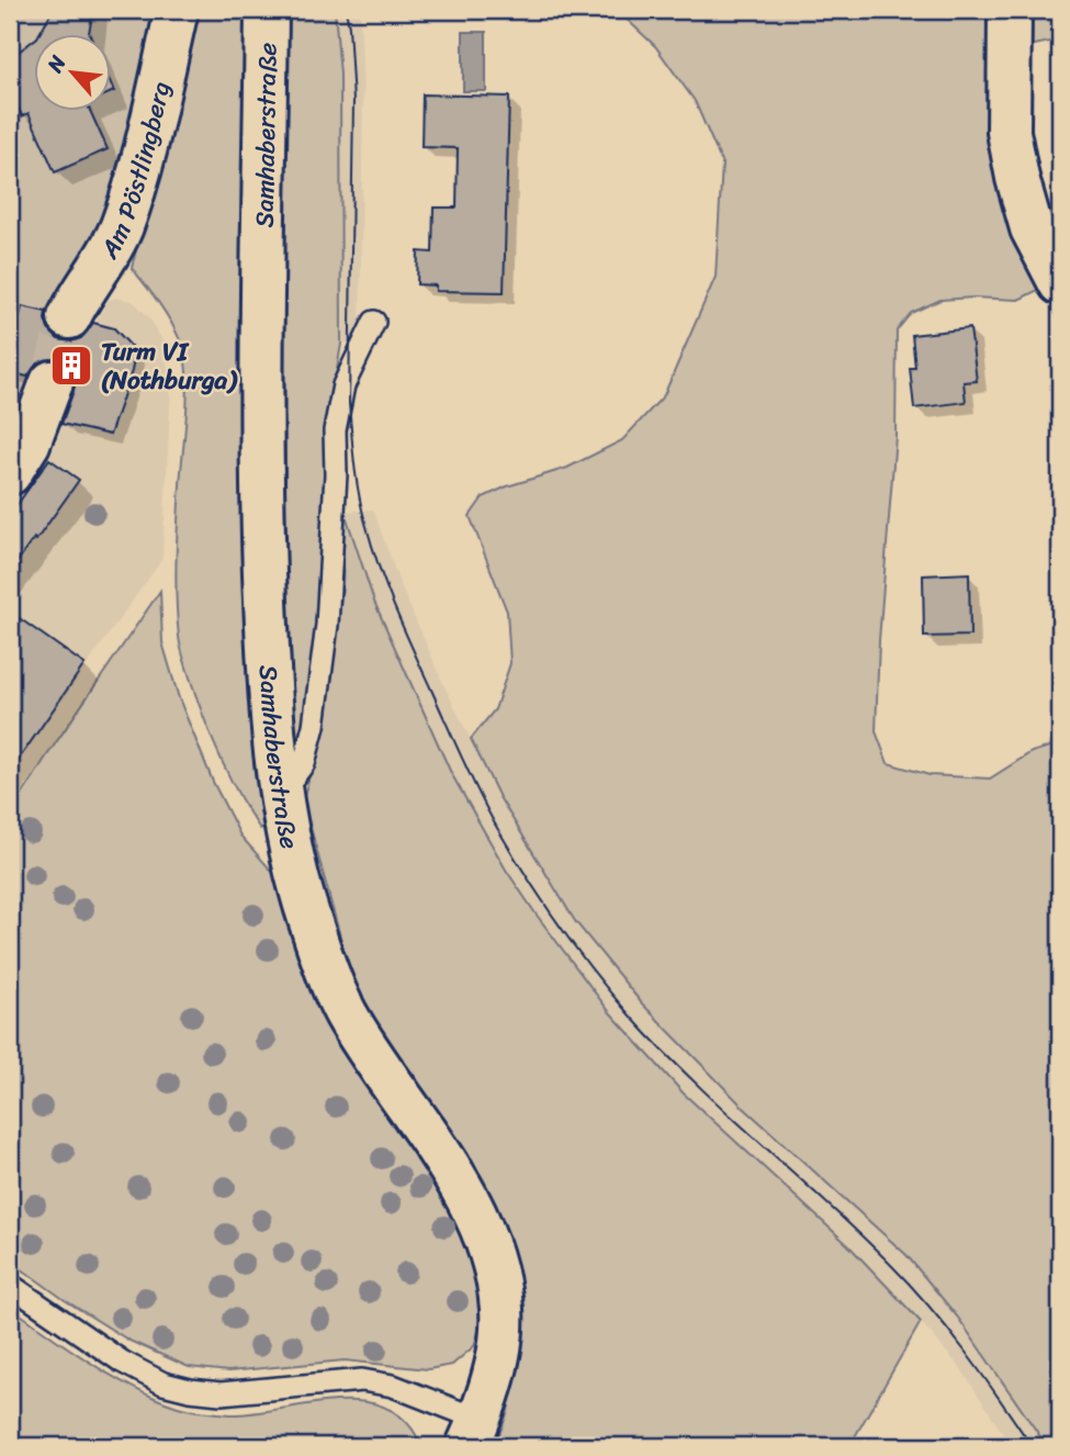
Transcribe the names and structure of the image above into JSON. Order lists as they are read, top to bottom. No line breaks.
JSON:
{"streets":{"street":["Samhaberstraße","Am Pöstlingberg"]},"places":{"building":["Turm VI (Nothburga)"]},"north":"top left"}
